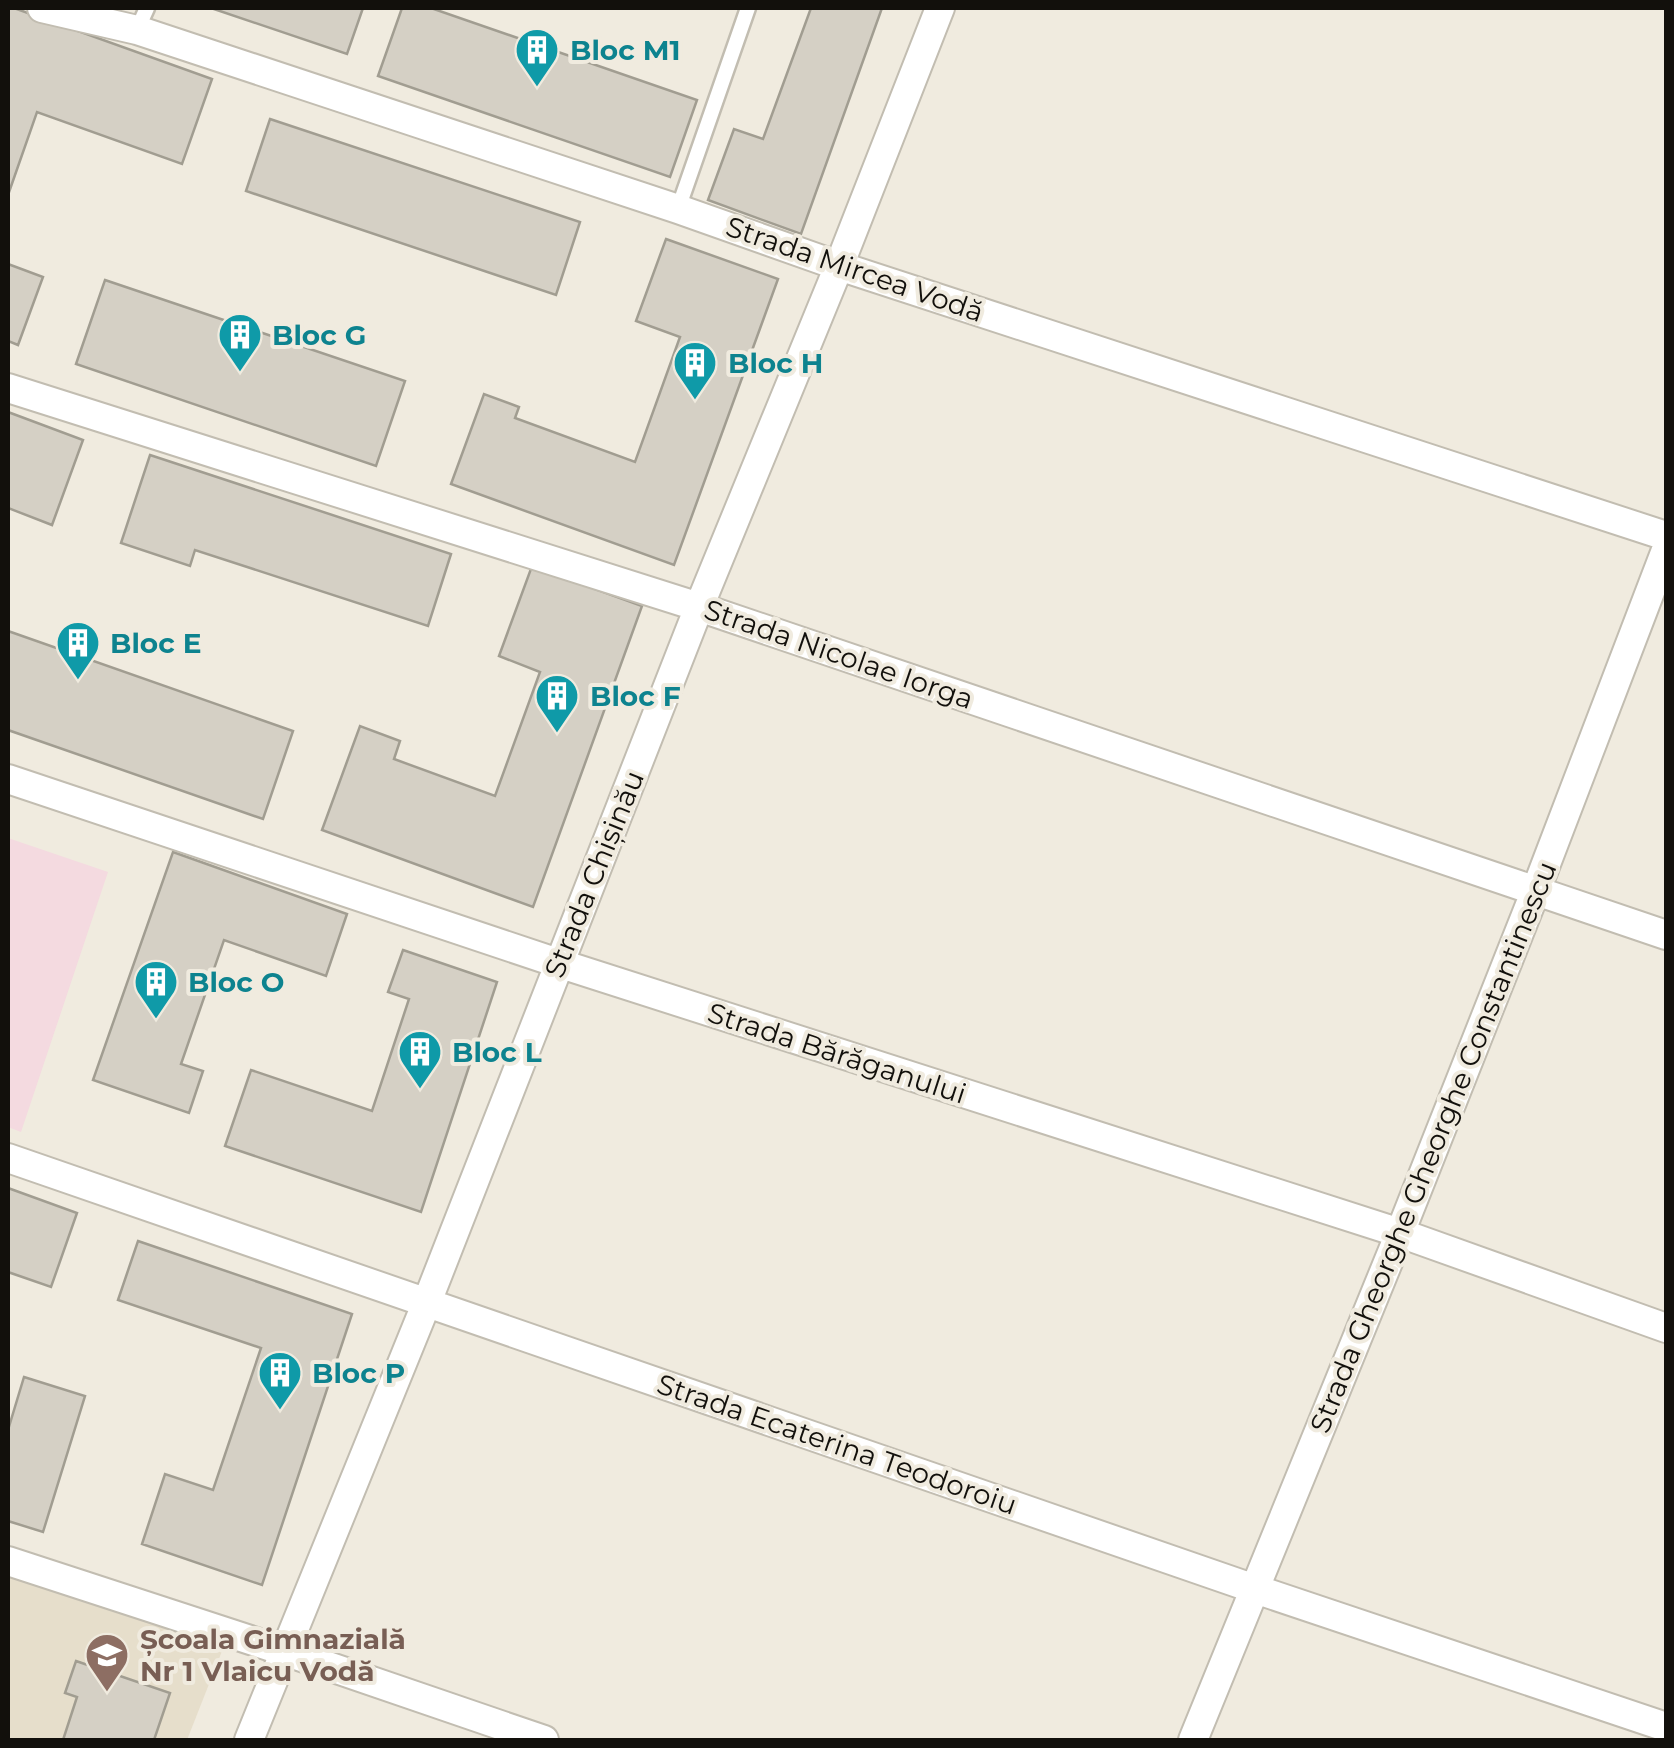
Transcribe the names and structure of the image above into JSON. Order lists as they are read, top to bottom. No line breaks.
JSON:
{"streets":{"street":["Strada Mircea Vodă","Strada Nicolae Iorga","Strada Chișinău","Strada Bărăganului","Strada Gheorghe Gheorghe Constantinescu","Strada Ecaterina Teodoroiu"]},"crossings":[["Strada Mircea Vodă","Strada Chișinău"],["Strada Nicolae Iorga","Strada Chișinău"],["Strada Nicolae Iorga","Strada Gheorghe Gheorghe Constantinescu"],["Strada Chișinău","Strada Bărăganului"],["Strada Chișinău","Strada Ecaterina Teodoroiu"],["Strada Bărăganului","Strada Gheorghe Gheorghe Constantinescu"],["Strada Gheorghe Gheorghe Constantinescu","Strada Ecaterina Teodoroiu"]],"places":{"building":["Bloc M1","Bloc G","Bloc H","Bloc E","Bloc F","Bloc O","Bloc L","Bloc P"],"school or university":["Școala Gimnazială Nr 1 Vlaicu Vodă"]}}
